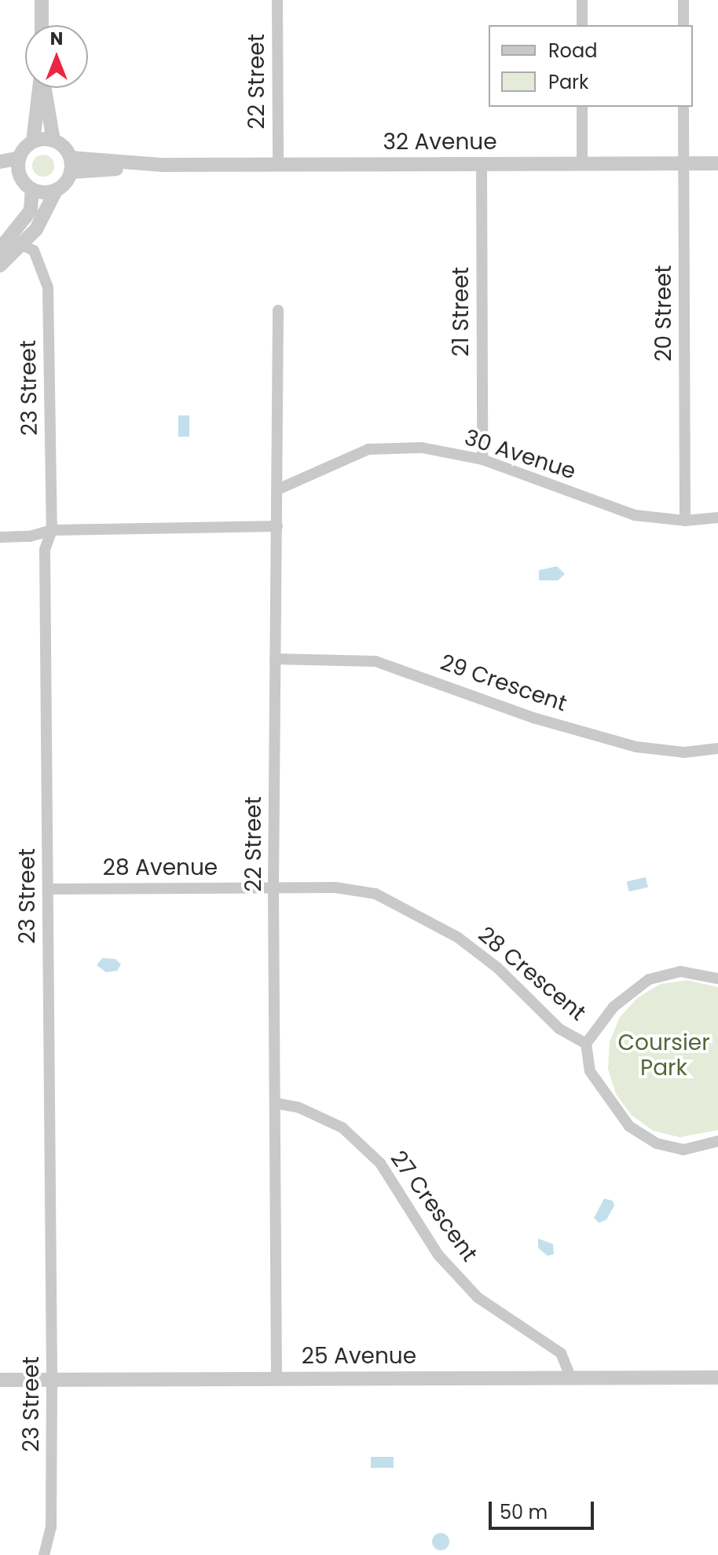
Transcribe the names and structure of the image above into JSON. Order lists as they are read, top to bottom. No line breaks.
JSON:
{"streets":{"street":["22 Street","32 Avenue","21 Street","20 Street","23 Street","30 Avenue","29 Crescent","28 Avenue","28 Crescent","27 Crescent","25 Avenue"]},"crossings":[["22 Street","32 Avenue"],["22 Street","30 Avenue"],["22 Street","29 Crescent"],["22 Street","28 Avenue"],["22 Street","28 Crescent"],["22 Street","27 Crescent"],["22 Street","25 Avenue"],["32 Avenue","21 Street"],["32 Avenue","20 Street"],["21 Street","30 Avenue"],["20 Street","30 Avenue"],["23 Street","28 Avenue"],["23 Street","25 Avenue"],["28 Avenue","28 Crescent"],["27 Crescent","25 Avenue"]],"parks":["Coursier Park"],"legend":["Road","Park"],"scale_bar":"50 m","north":"top"}
